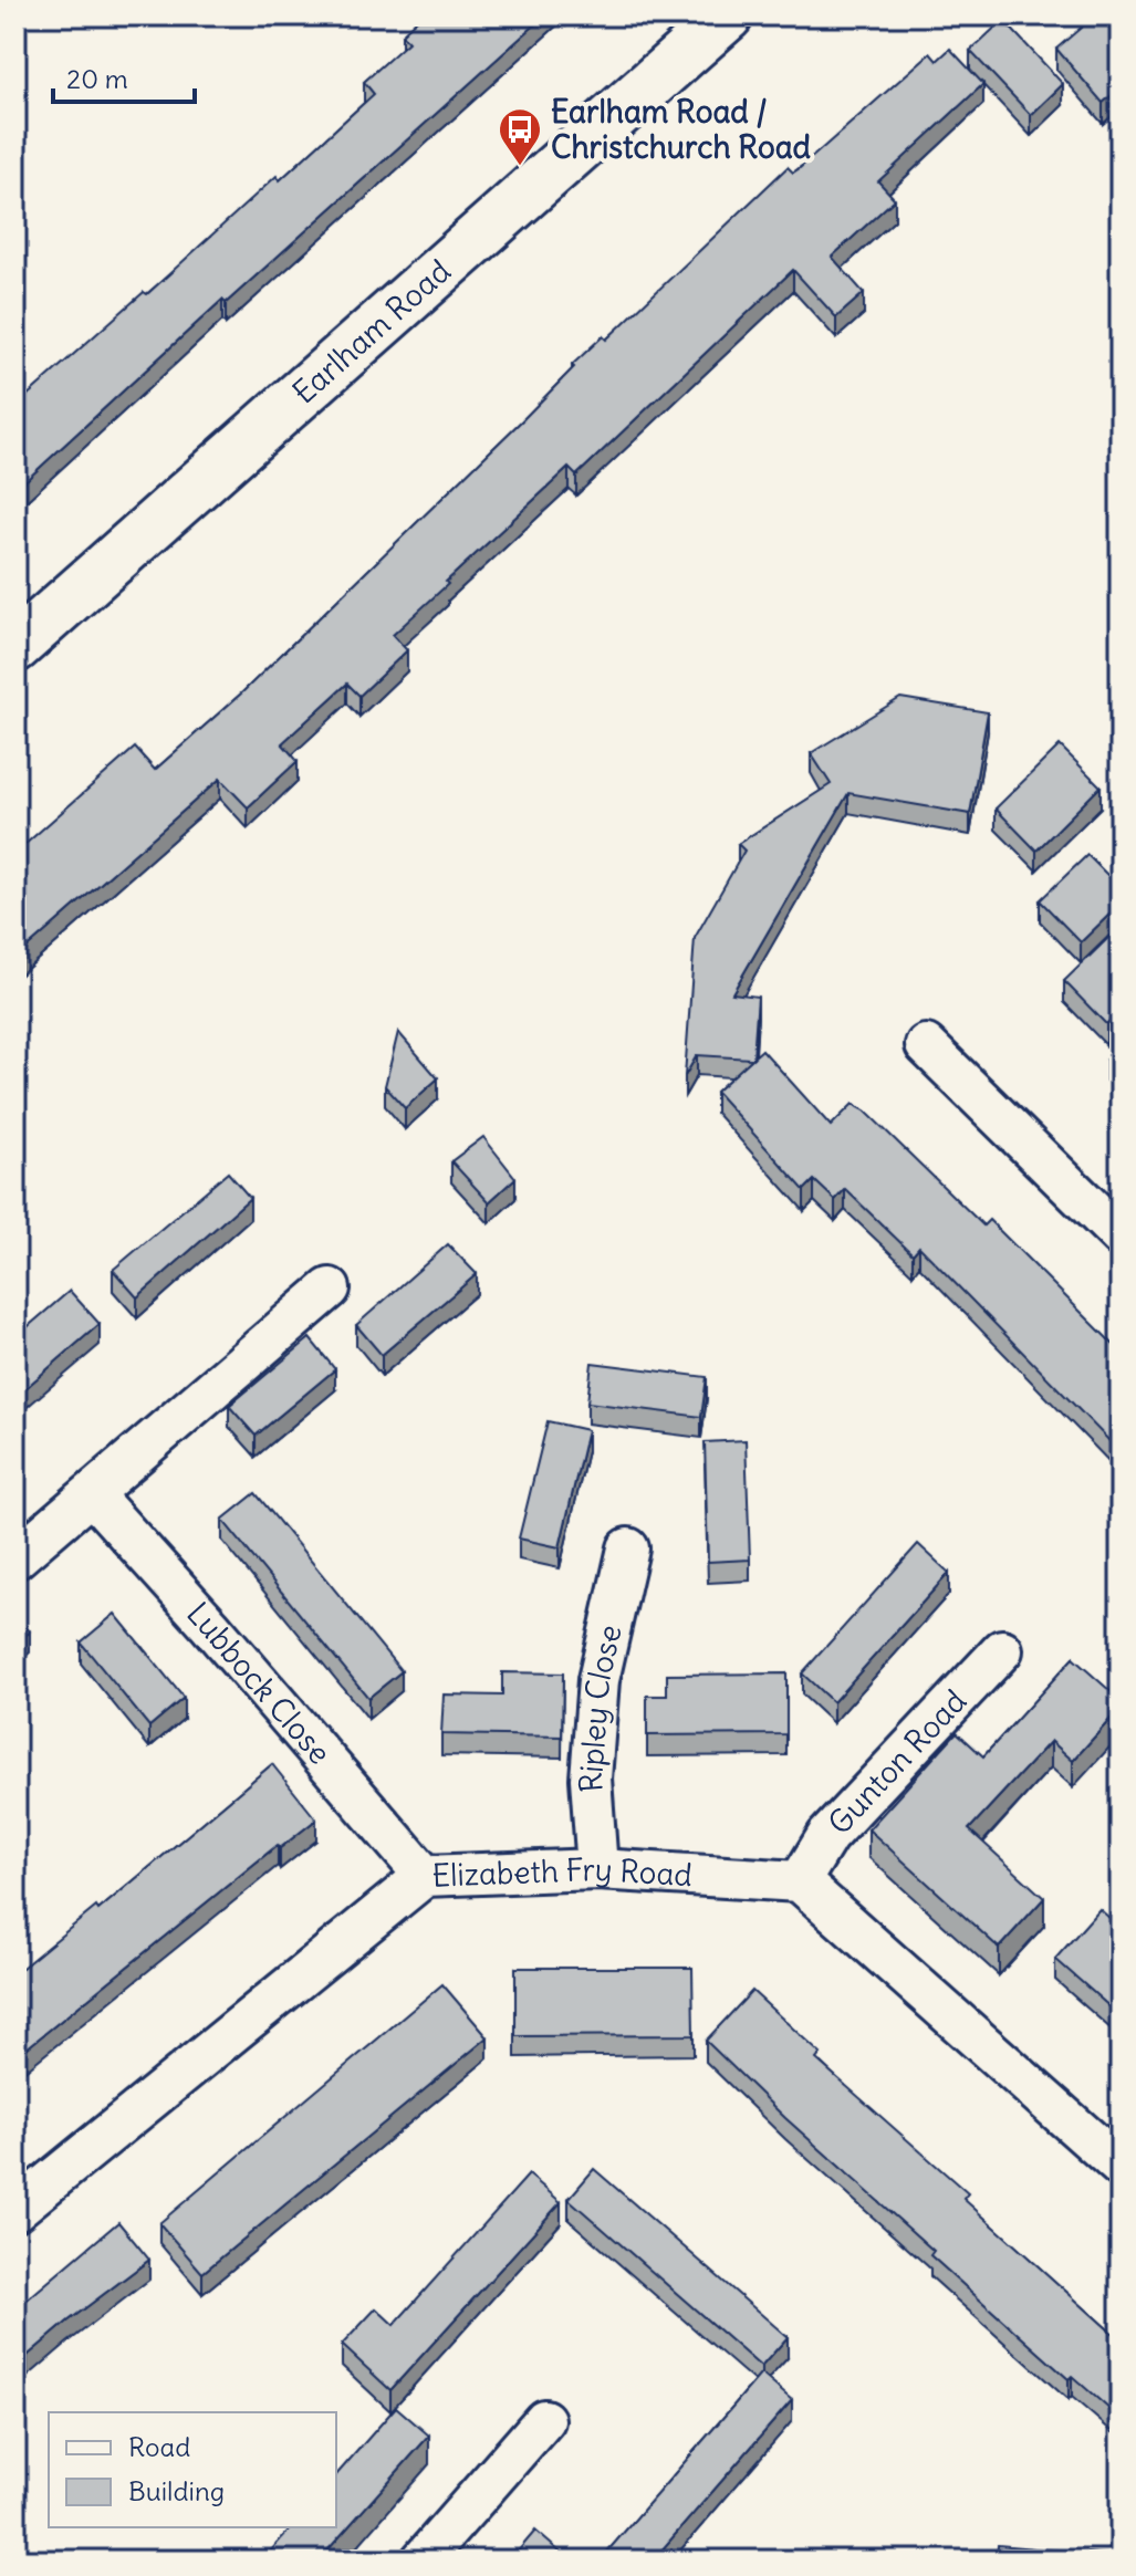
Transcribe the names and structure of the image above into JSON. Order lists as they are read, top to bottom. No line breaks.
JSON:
{"streets":{"main road":["Earlham Road"],"street":["Lubbock Close","Ripley Close","Gunton Road","Elizabeth Fry Road"]},"crossings":[["Lubbock Close","Elizabeth Fry Road"],["Ripley Close","Elizabeth Fry Road"],["Gunton Road","Elizabeth Fry Road"]],"places":{"bus stop":["Earlham Road / Christchurch Road"]},"legend":["Road","Building"],"scale_bar":"20 m"}
